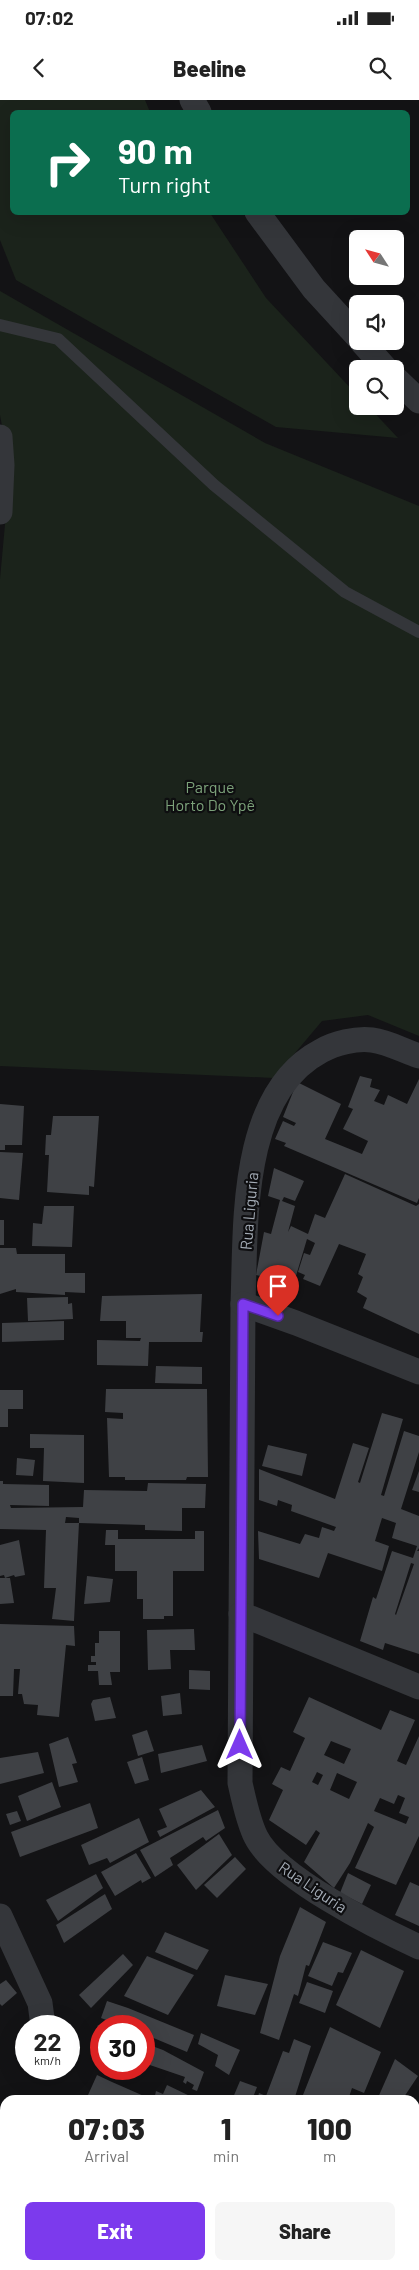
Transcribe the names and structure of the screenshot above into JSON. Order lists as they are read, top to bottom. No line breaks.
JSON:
{"streets":{"street":["Rua Liguria"]},"parks":["Parque Horto Do Ypê"],"north":"top left","page":{"status":"07:02","header":"Beeline","turn":["90 m","Turn right"],"speed":"22 km/h","limit":"30","eta":["07:03","Arrival","1","min","100","m"],"buttons":["Exit","Share"]}}
